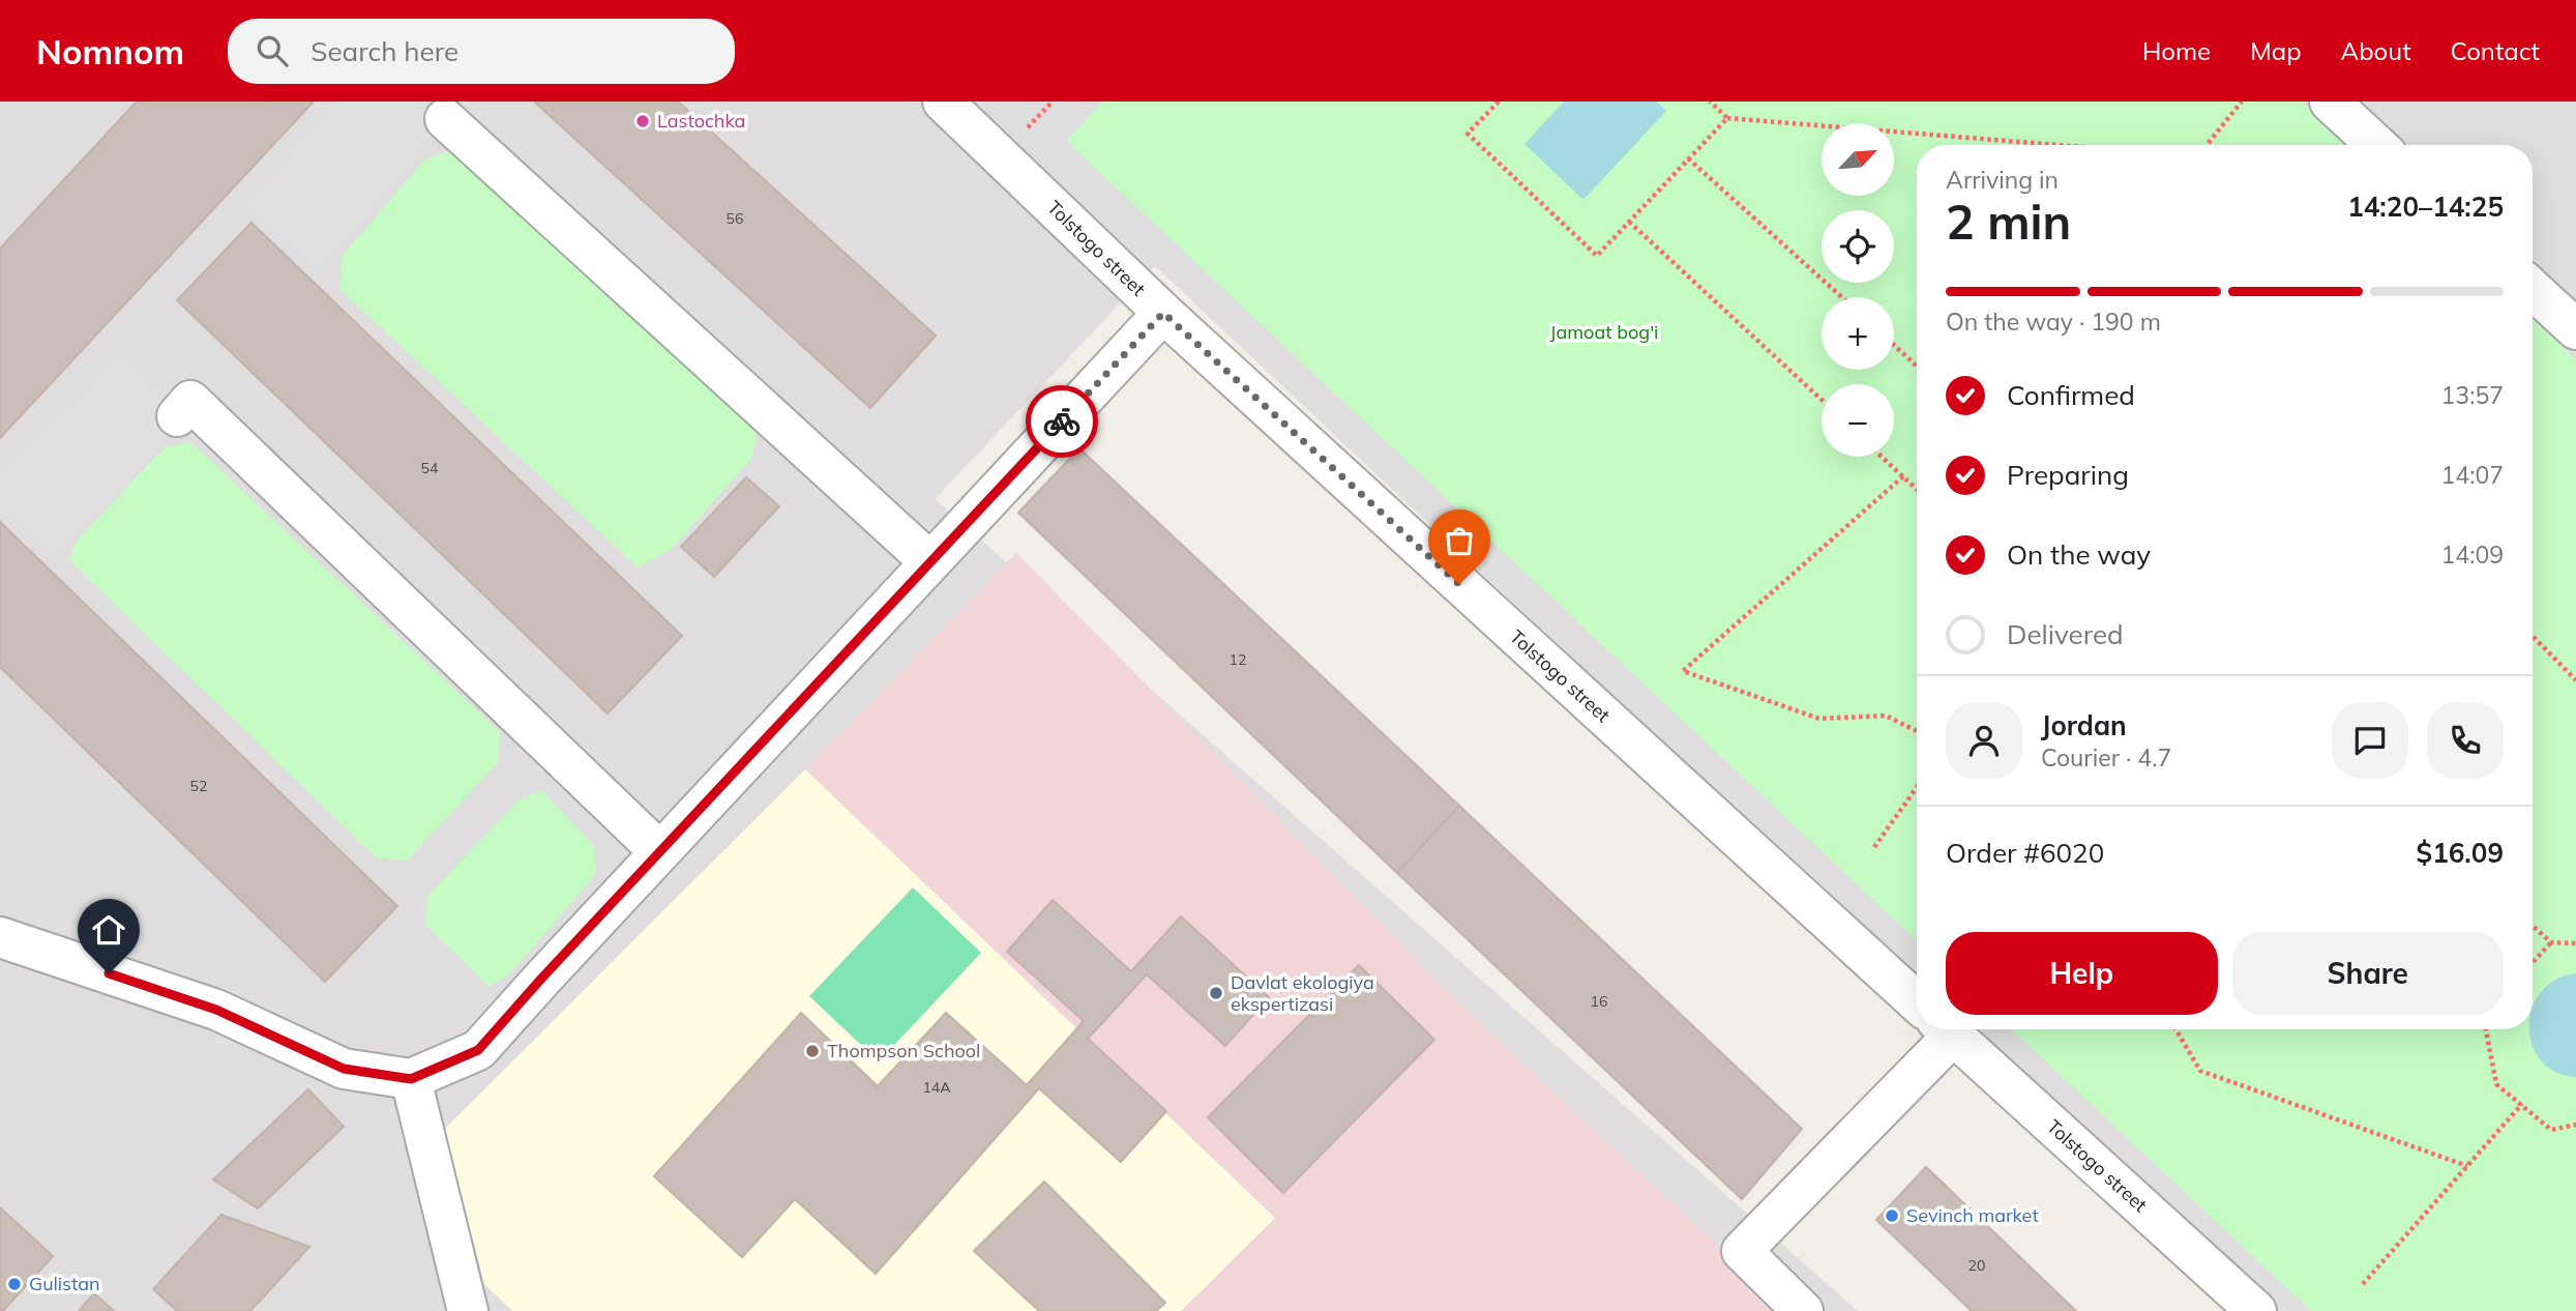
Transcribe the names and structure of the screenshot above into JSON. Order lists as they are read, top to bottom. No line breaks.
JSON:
{"streets":{"street":["Tolstogo street"]},"parks":["Jamoat bog'i"],"places":["Lastochka","Davlat ekologiya ekspertizasi","Thompson School","Sevinch market","Gulistan"],"house_numbers":["56","54","12","52","16","14A","20"],"north":"top right","page":{"header":"Nomnom","search":"Search here","nav":["Home","Map","About","Contact"],"map_buttons":["+","−"],"heading":["2 min","Arriving in","14:20–14:25"],"panel":["Jordan","Courier · 4.7","Order #6020","$16.09"],"bar":"On the way · 190 m","list":[["Confirmed","13:57"],["Preparing","14:07"],["On the way","14:09"],"Delivered"],"buttons":["Help","Share"]}}
